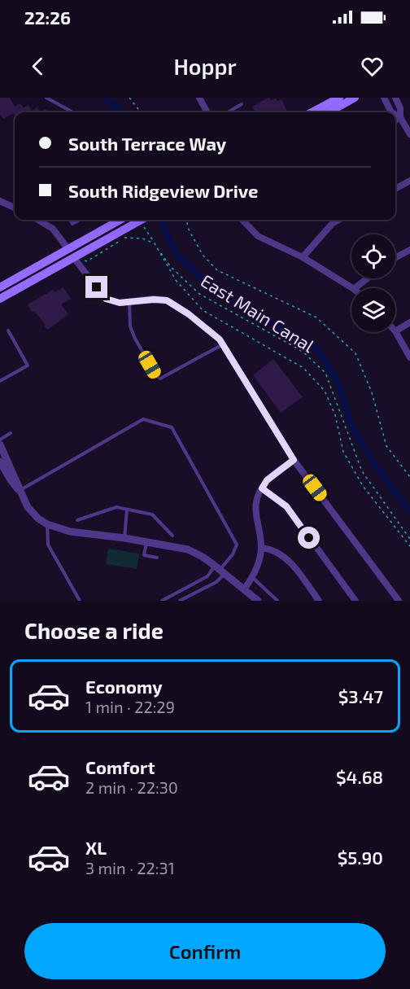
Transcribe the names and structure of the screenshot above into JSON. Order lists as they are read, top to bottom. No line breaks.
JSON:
{"streets":{"path":["East Main Canal"]},"page":{"status":"22:26","header":"Hoppr","banner":["South Terrace Way","South Ridgeview Drive"],"heading":"Choose a ride","list":[{"name":"Economy","note":"1 min · 22:29","value":"$3.47"},{"name":"Comfort","note":"2 min · 22:30","value":"$4.68"},{"name":"XL","note":"3 min · 22:31","value":"$5.90"}],"buttons":"Confirm"}}
